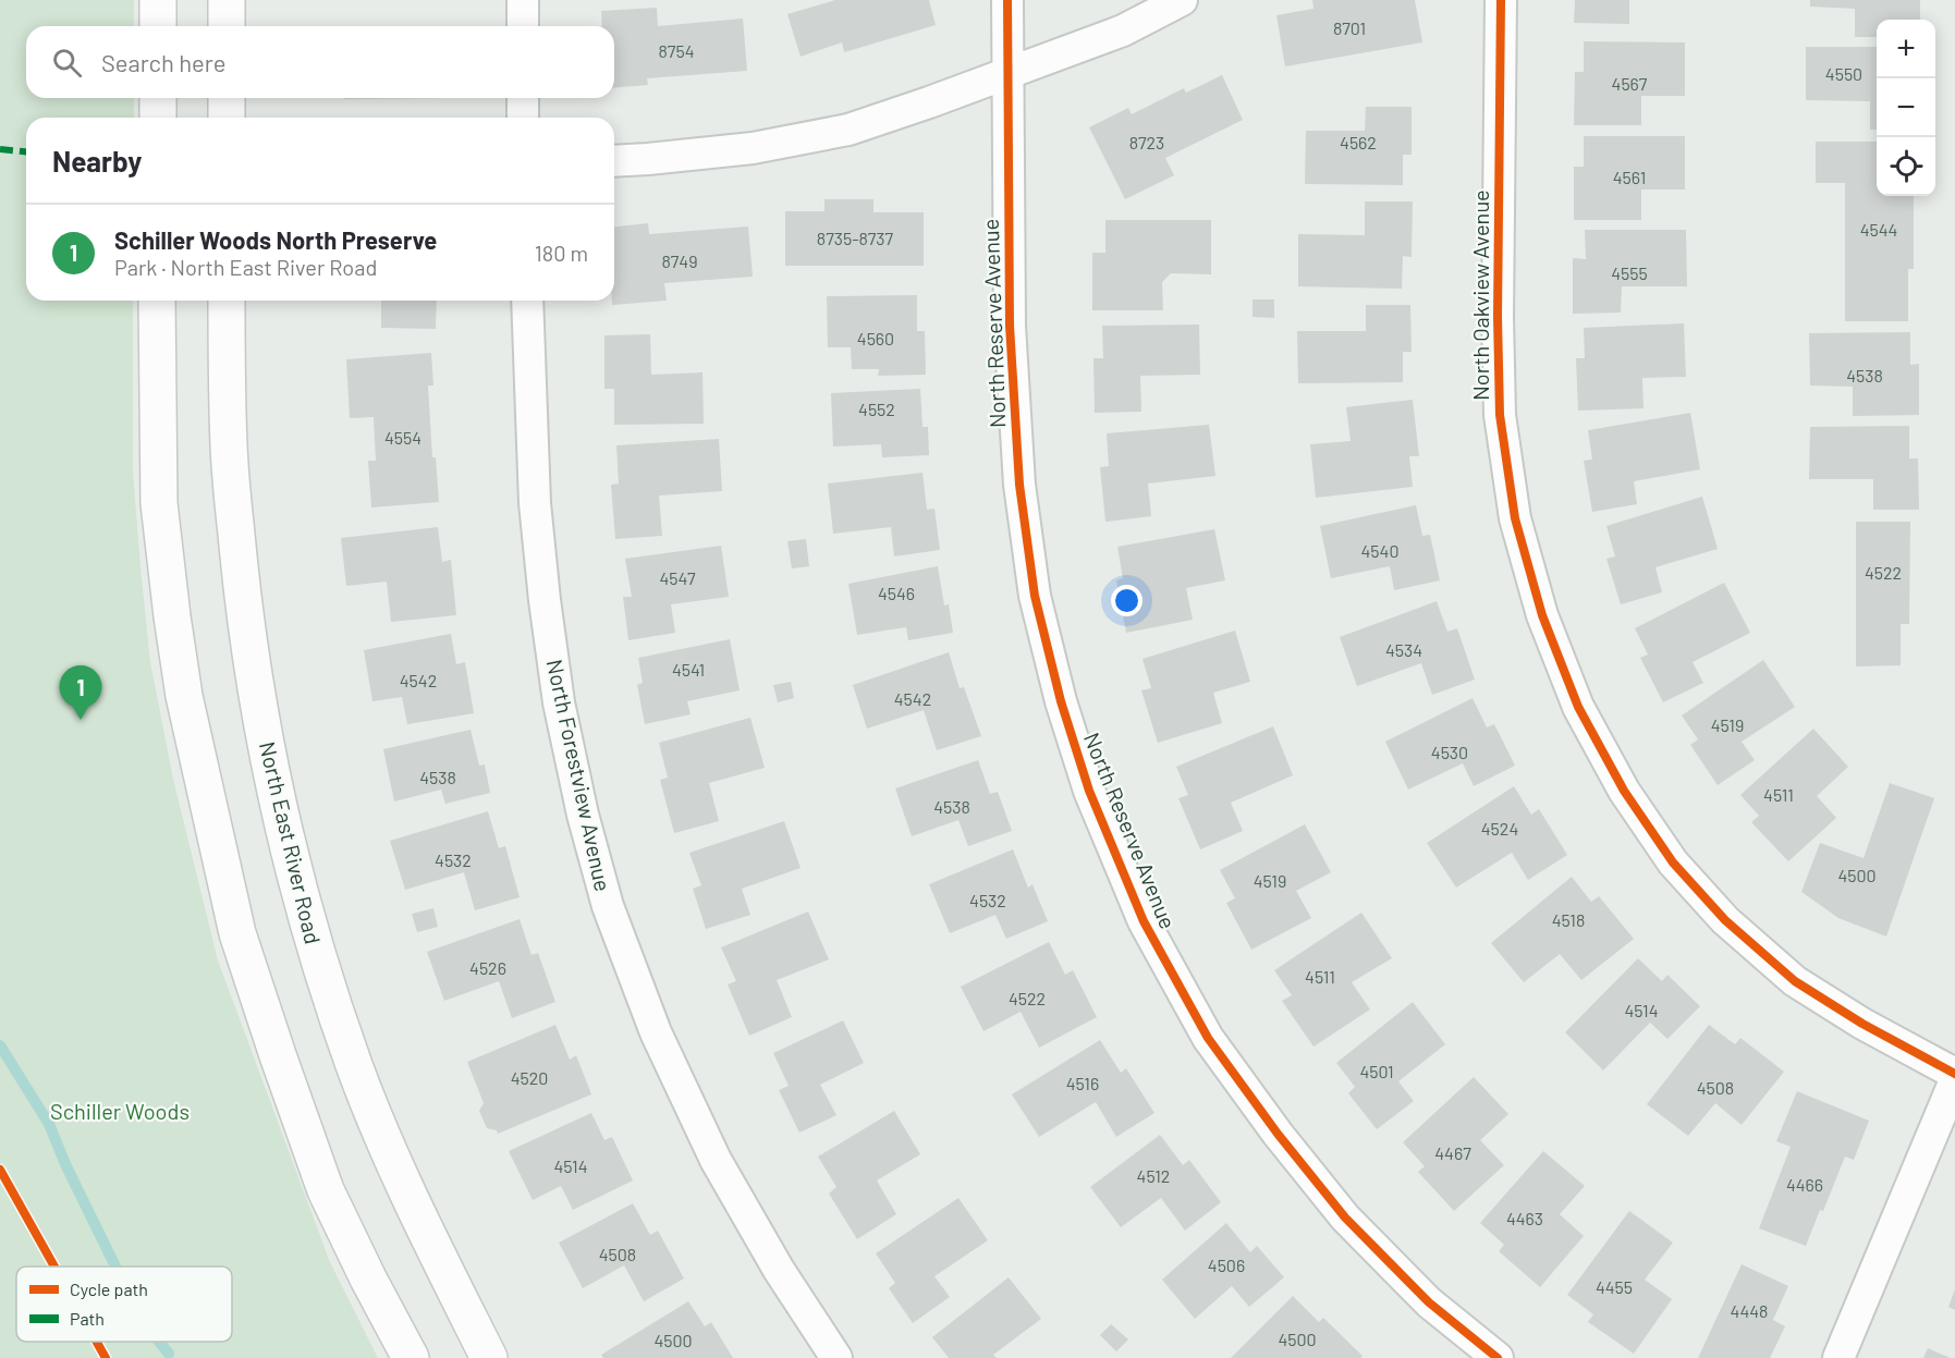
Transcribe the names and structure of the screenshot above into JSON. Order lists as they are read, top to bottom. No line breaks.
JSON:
{"streets":{"main road":["North East River Road"],"street":["North Oakview Avenue","North Reserve Avenue","North Forestview Avenue"]},"parks":["Schiller Woods"],"house_numbers":["8701","8754","4550","4567","8723","4562","4561","4544","8735-8737","8749","4555","4560","4538","4552","4554","4540","4522","4547","4546","4534","4541","4542","4542","4519","4530","4538","4511","4538","4524","4532","4500","4519","4532","4518","4526","4511","4522","4514","4501","4520","4516","4508","4467","4514","4512","4466","4463","4508","4506","4455","4448","4500","4500"],"legend":["Cycle path","Path"],"page":{"map_buttons":["+","−"],"search":"Search here","heading":"Nearby","list":[{"mark":"1","name":"Schiller Woods North Preserve","note":"Park · North East River Road","value":"180 m"}],"pins":"1"}}
